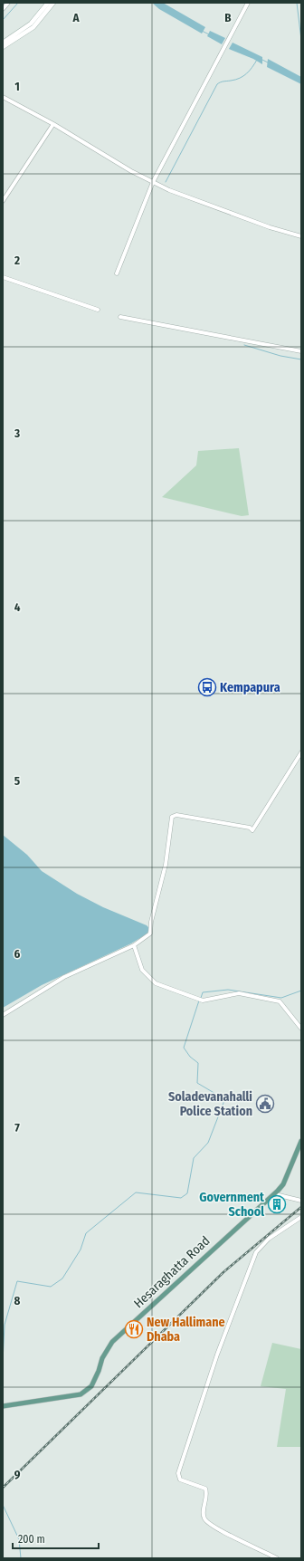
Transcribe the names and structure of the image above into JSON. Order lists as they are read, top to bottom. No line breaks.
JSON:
{"streets":{"main road":["Hesaraghatta Road"]},"places":{"bus stop":["Kempapura"],"public building":["Soladevanahalli Police Station"],"building":["Government School"],"restaurant":["New Hallimane Dhaba"]},"scale_bar":"200 m","grid":{"columns":["A","B"],"rows":["1","2","3","4","5","6","7","8","9"]}}
